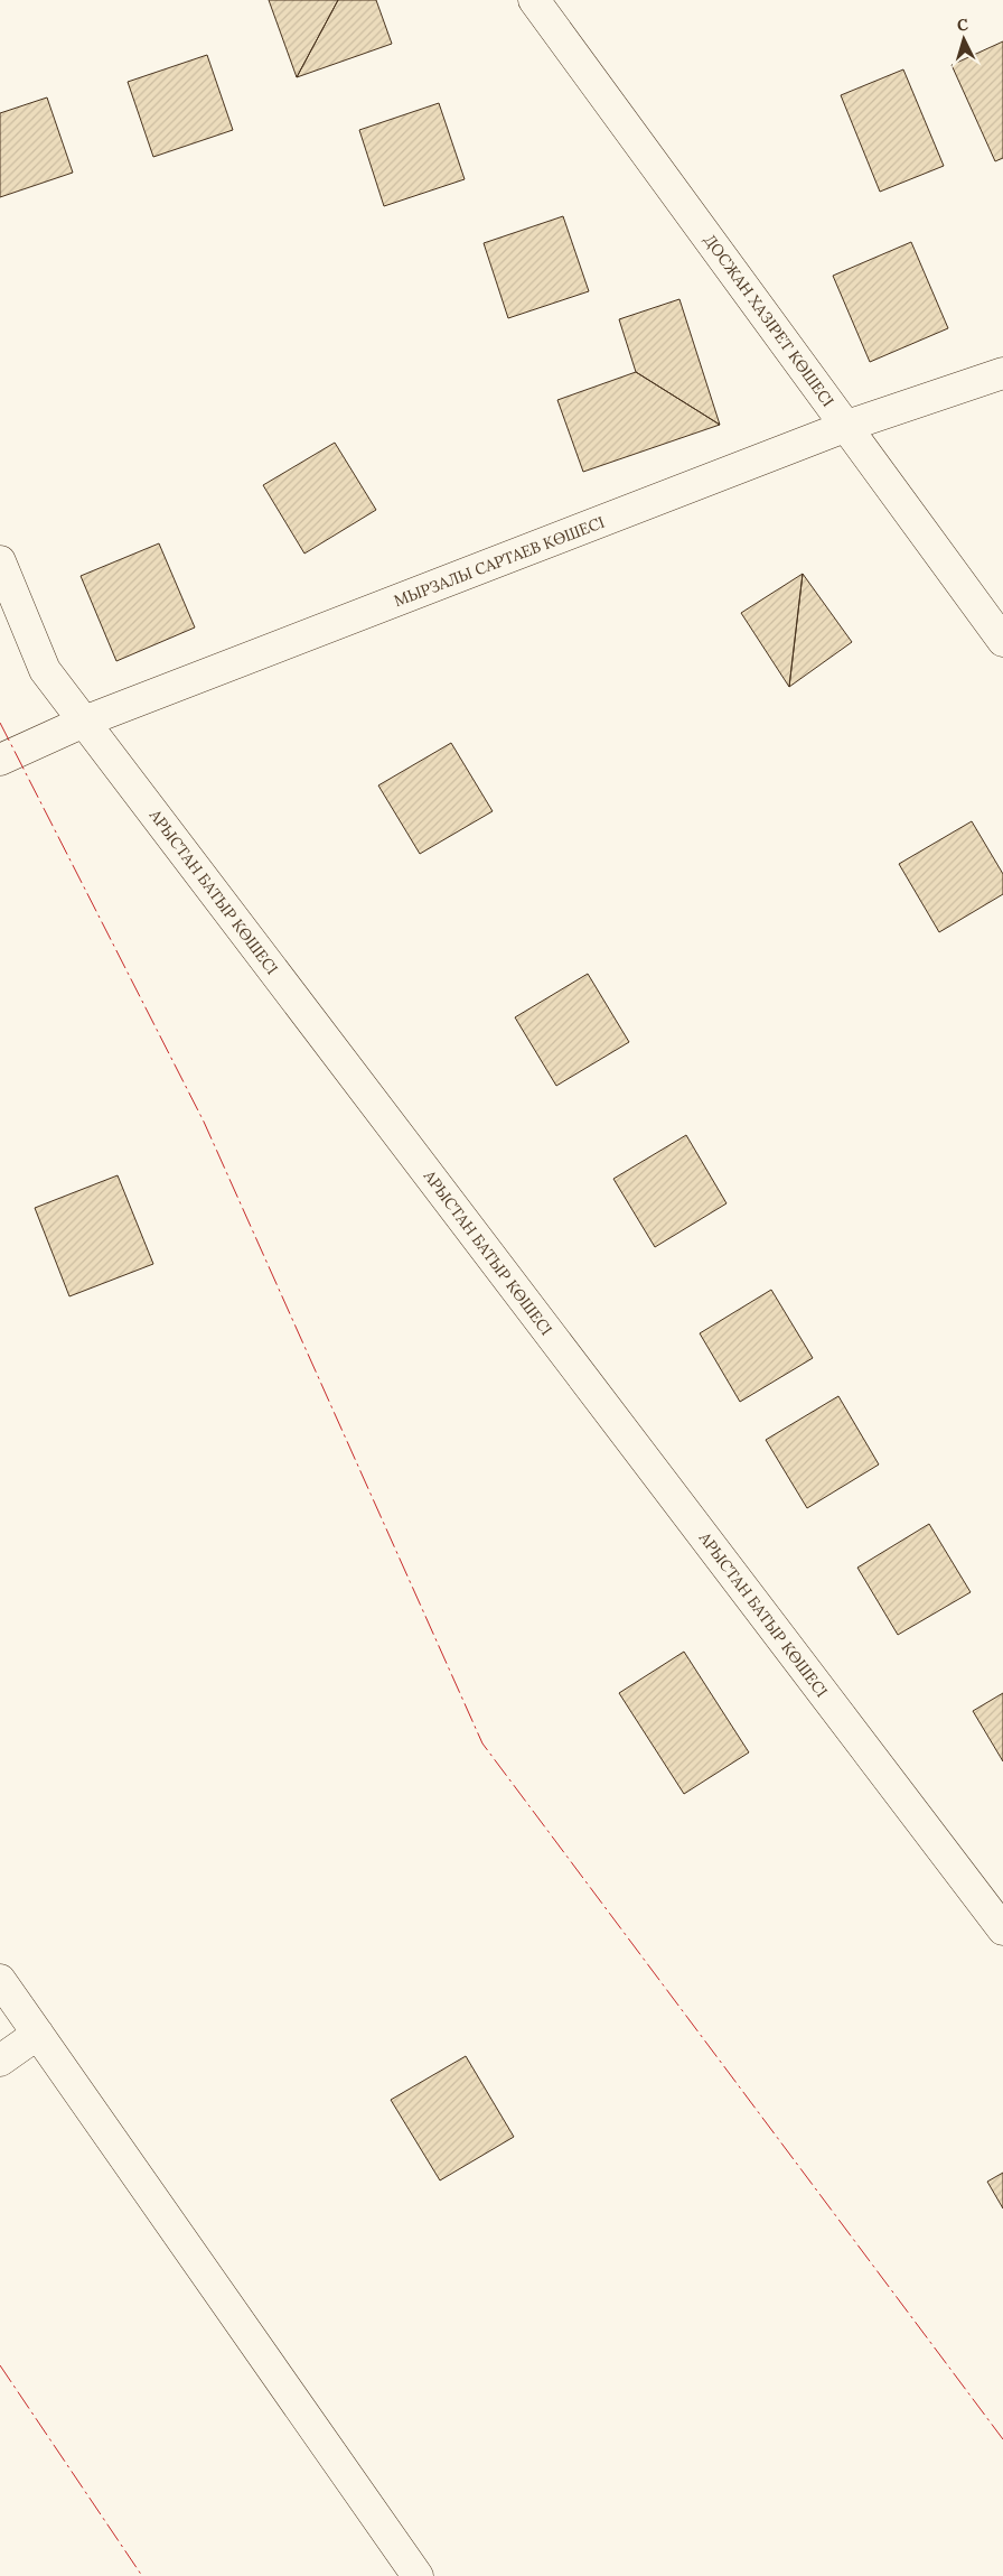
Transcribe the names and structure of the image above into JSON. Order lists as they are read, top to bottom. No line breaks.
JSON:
{"streets":{"street":["ДОСЖАН ХАЗІРЕТ КӨШЕСІ","МЫРЗАЛЫ САРТАЕВ КӨШЕСІ","АРЫСТАН БАТЫР КӨШЕСІ"]},"crossings":[["ДОСЖАН ХАЗІРЕТ КӨШЕСІ","МЫРЗАЛЫ САРТАЕВ КӨШЕСІ"],["МЫРЗАЛЫ САРТАЕВ КӨШЕСІ","АРЫСТАН БАТЫР КӨШЕСІ"]],"north":"top"}
